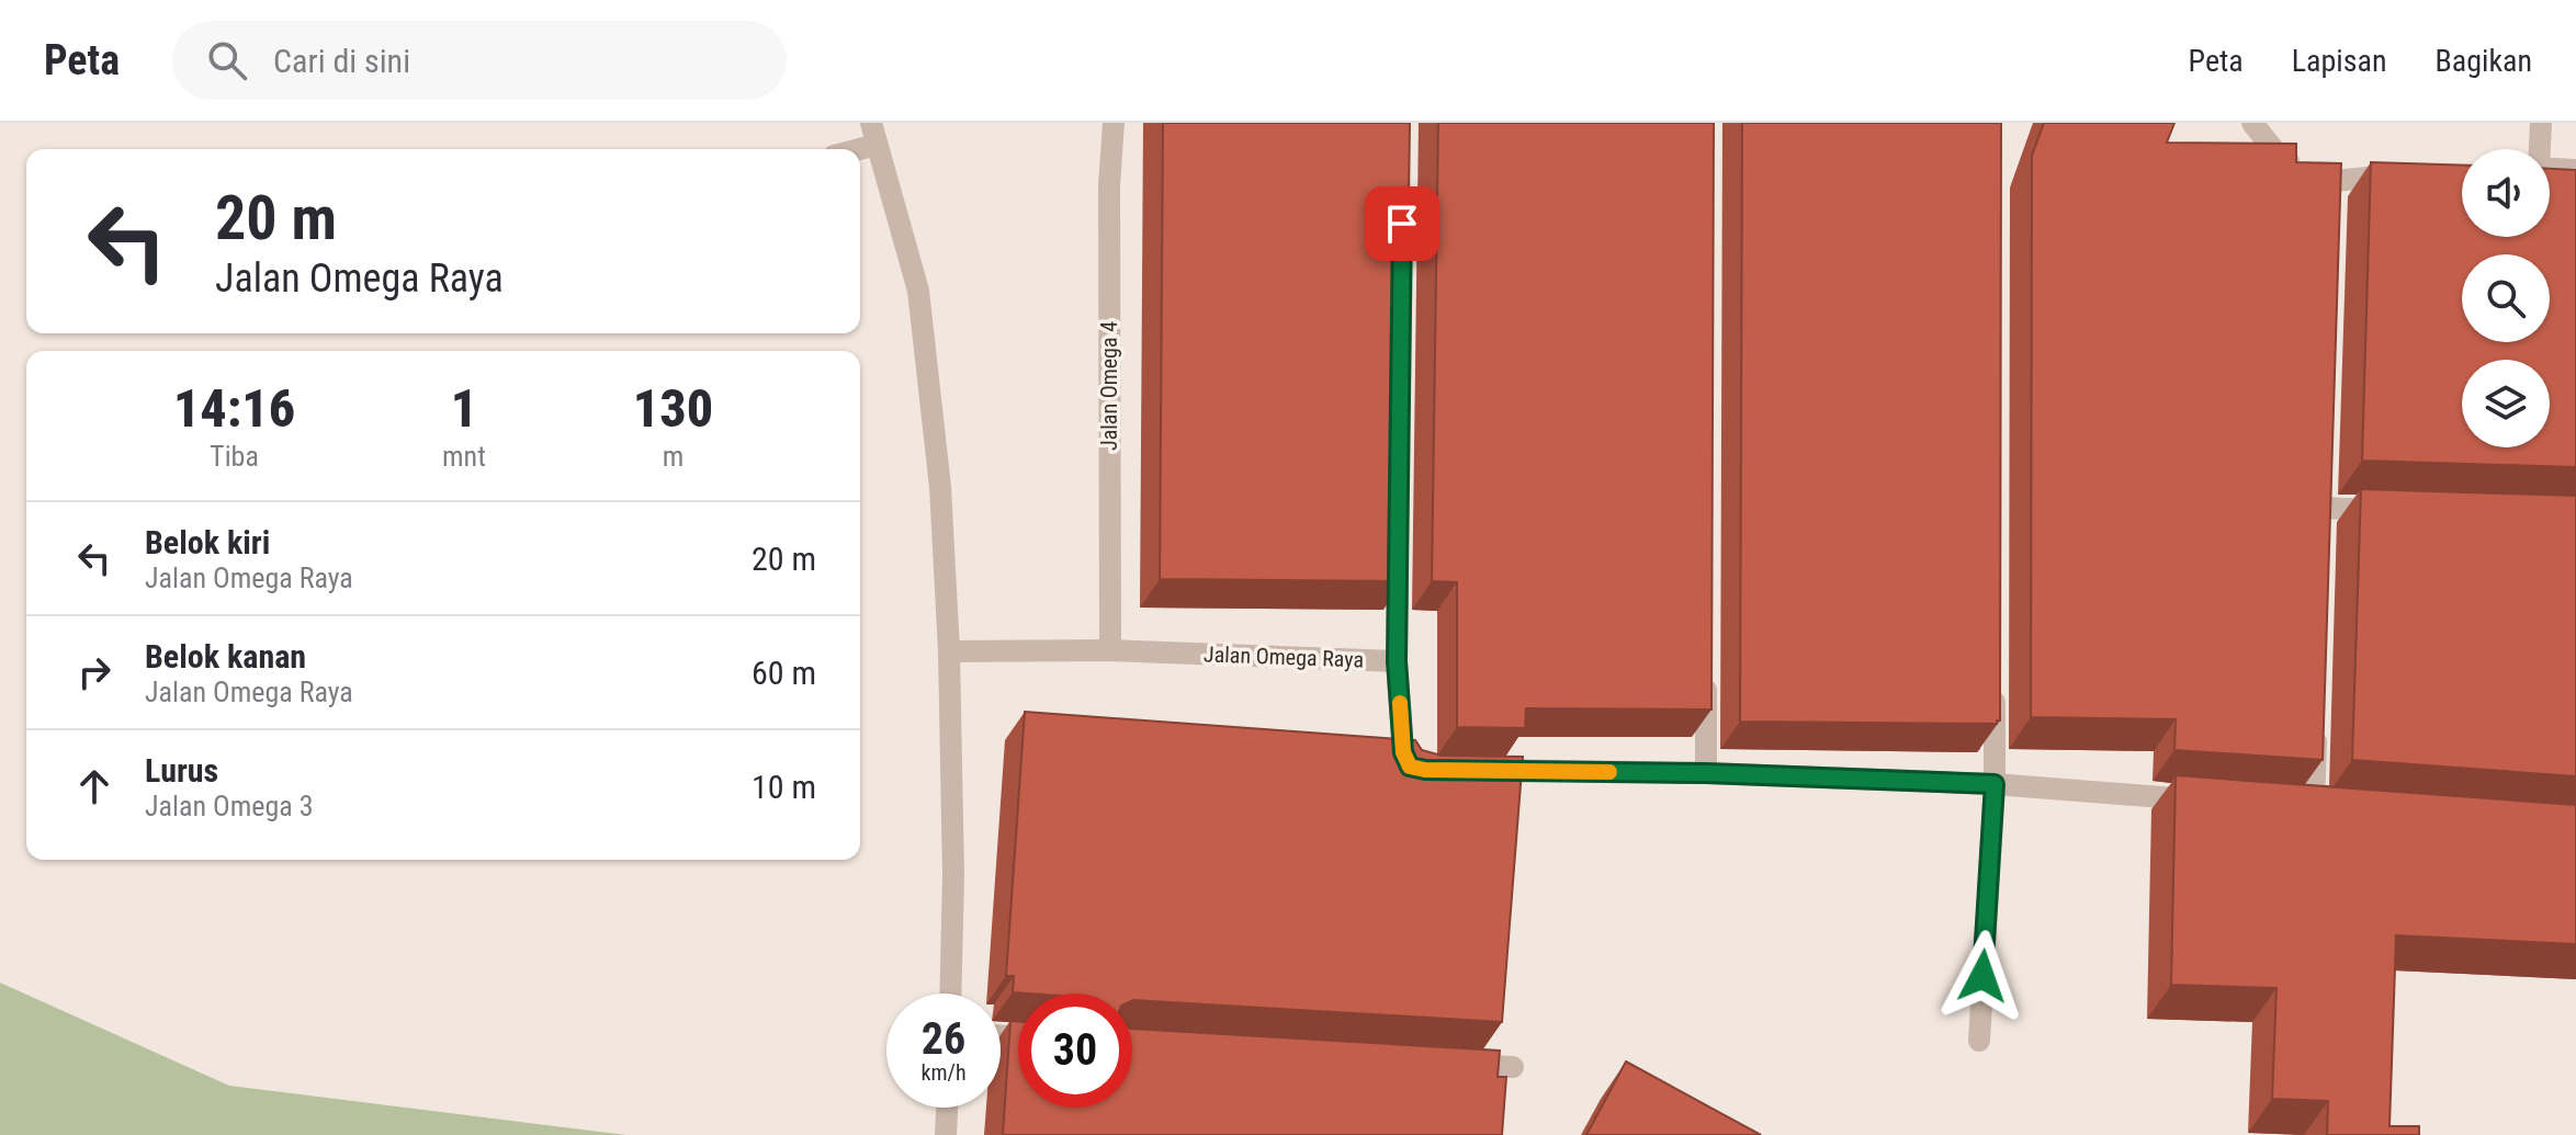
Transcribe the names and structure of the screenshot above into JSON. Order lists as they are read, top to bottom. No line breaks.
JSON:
{"streets":{"street":["Jalan Omega 4","Jalan Omega Raya"]},"crossings":[["Jalan Omega 4","Jalan Omega Raya"]],"page":{"header":"Peta","search":"Cari di sini","nav":["Peta","Lapisan","Bagikan"],"turn":["20 m","Jalan Omega Raya"],"eta":["14:16","Tiba","1","mnt","130","m"],"list":[{"name":"Belok kiri","note":"Jalan Omega Raya","value":"20 m"},{"name":"Belok kanan","note":"Jalan Omega Raya","value":"60 m"},{"name":"Lurus","note":"Jalan Omega 3","value":"10 m"}],"speed":"26 km/h","limit":"30"}}
